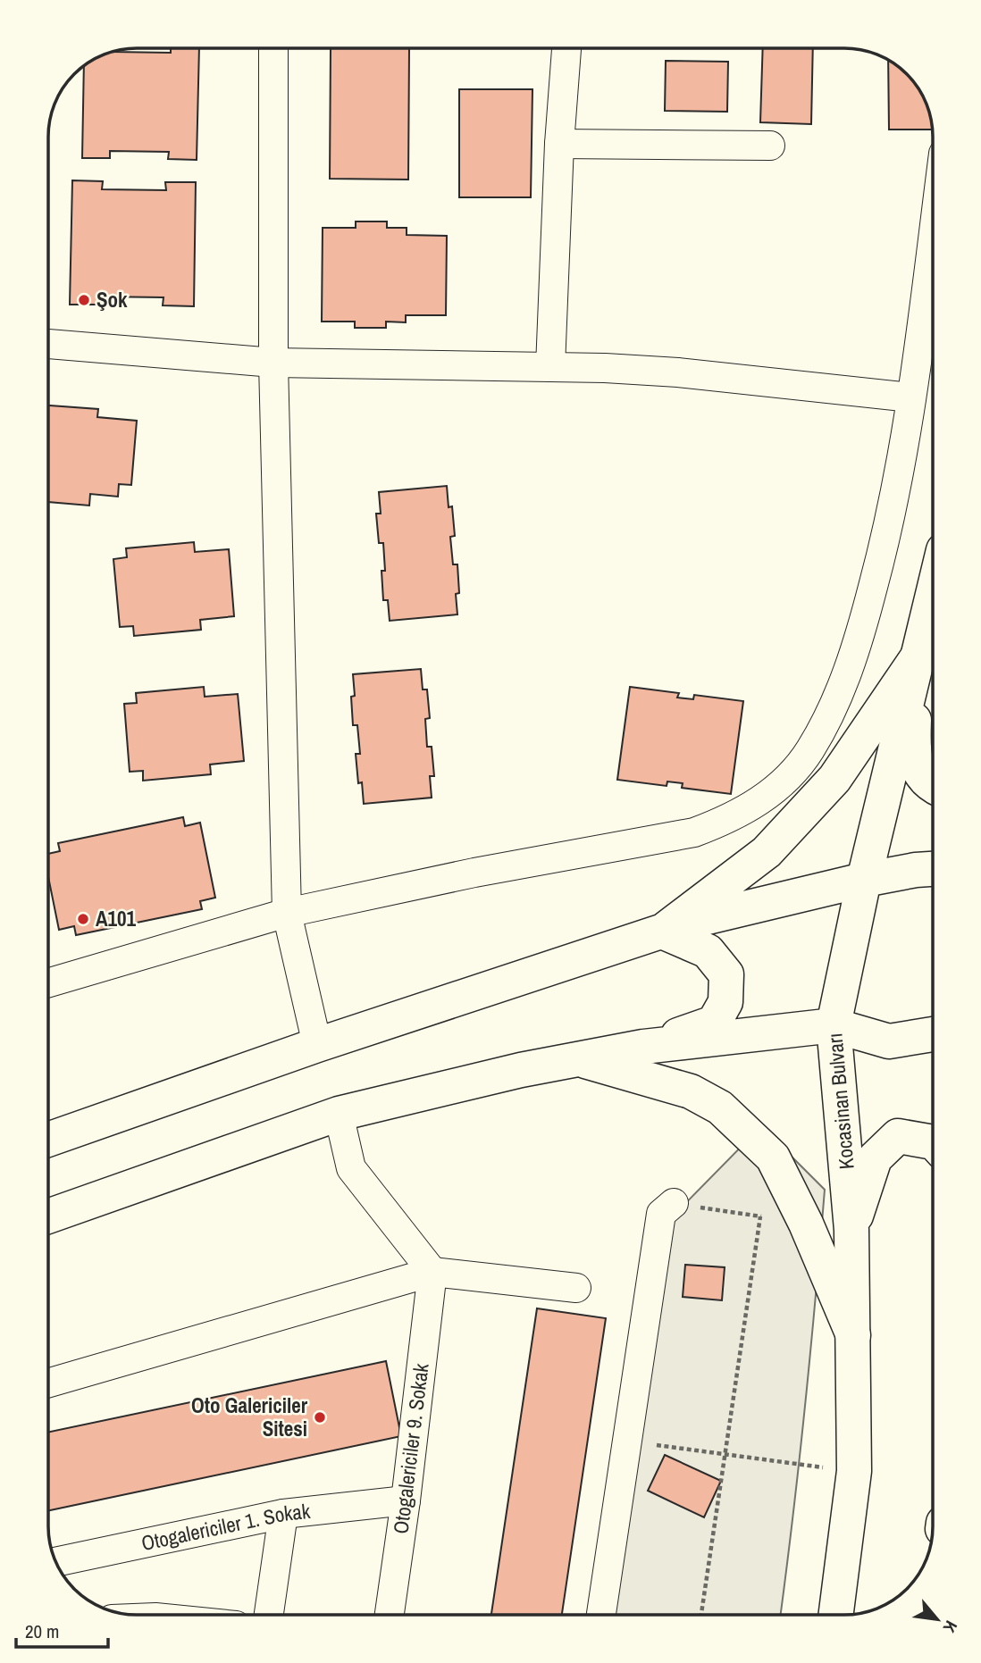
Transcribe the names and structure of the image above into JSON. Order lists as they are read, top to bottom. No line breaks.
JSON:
{"streets":{"main road":["Kocasinan Bulvarı"],"street":["Otogalericiler 9. Sokak","Otogalericiler 1. Sokak"]},"crossings":[["Otogalericiler 9. Sokak","Otogalericiler 1. Sokak"]],"places":["Şok","A101","Oto Galericiler Sitesi"],"scale_bar":"20 m","north":"bottom right"}
